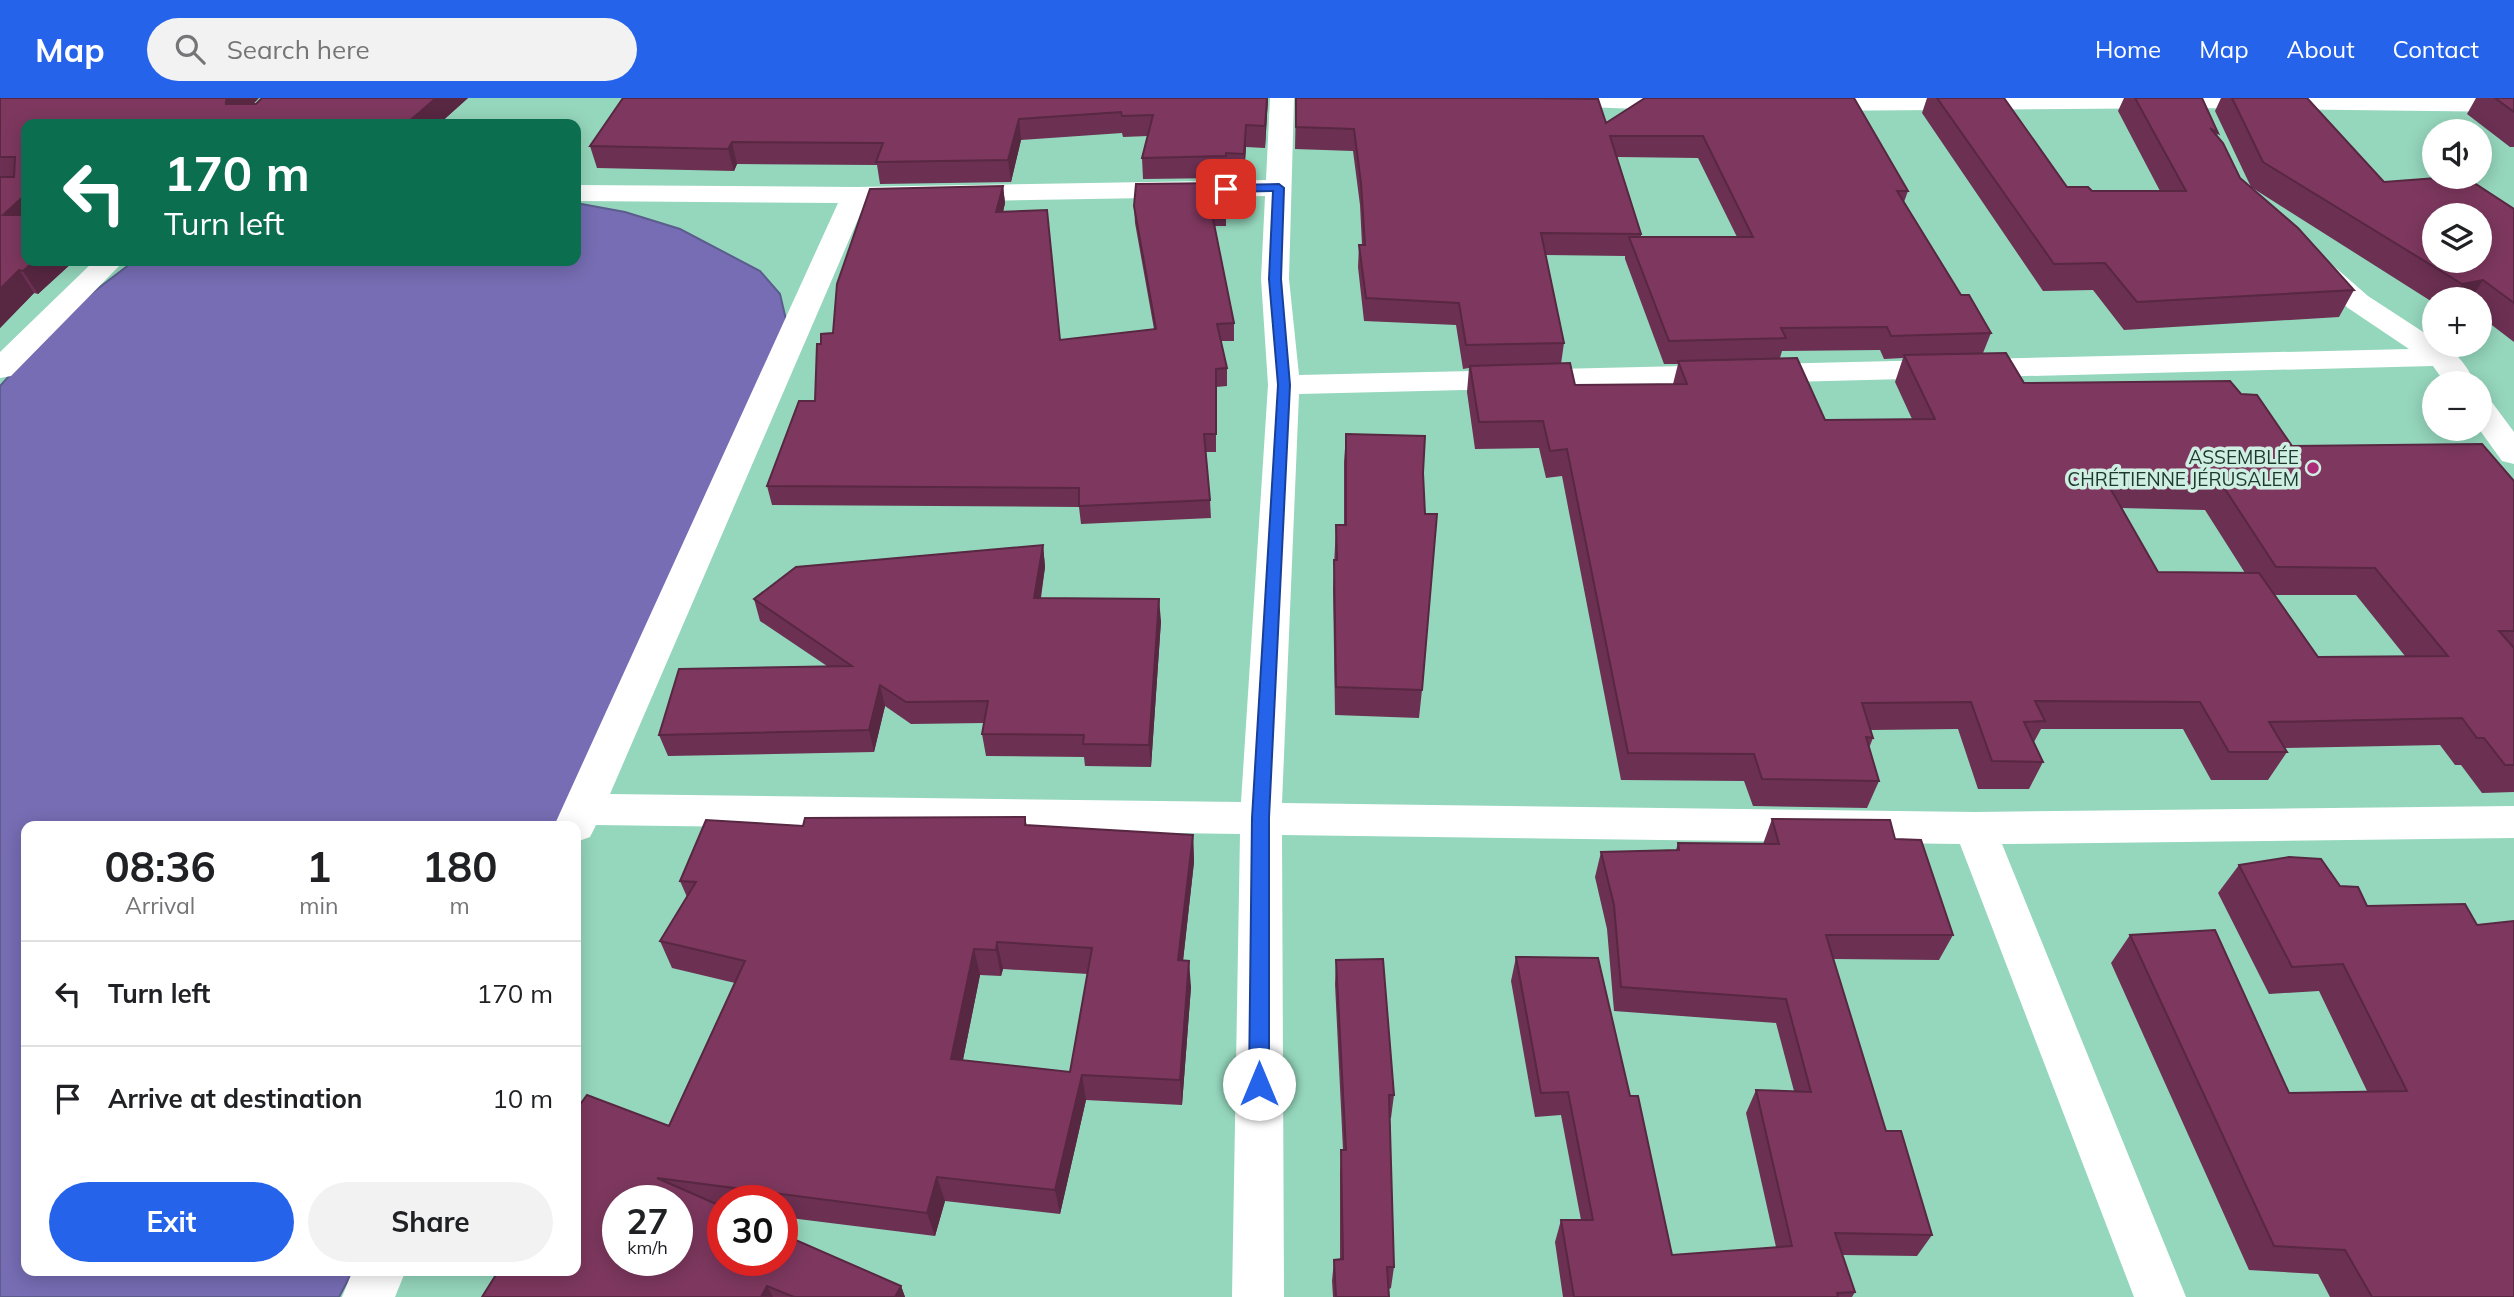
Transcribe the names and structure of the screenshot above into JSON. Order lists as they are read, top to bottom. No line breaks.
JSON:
{"places":["ASSEMBLÉE CHRÉTIENNE JÉRUSALEM"],"page":{"header":"Map","search":"Search here","nav":["Home","Map","About","Contact"],"map_buttons":["+","−"],"turn":["170 m","Turn left"],"eta":["08:36","Arrival","1","min","180","m"],"list":[{"name":"Turn left","value":"170 m"},{"name":"Arrive at destination","value":"10 m"}],"buttons":["Exit","Share"],"speed":"27 km/h","limit":"30"}}
